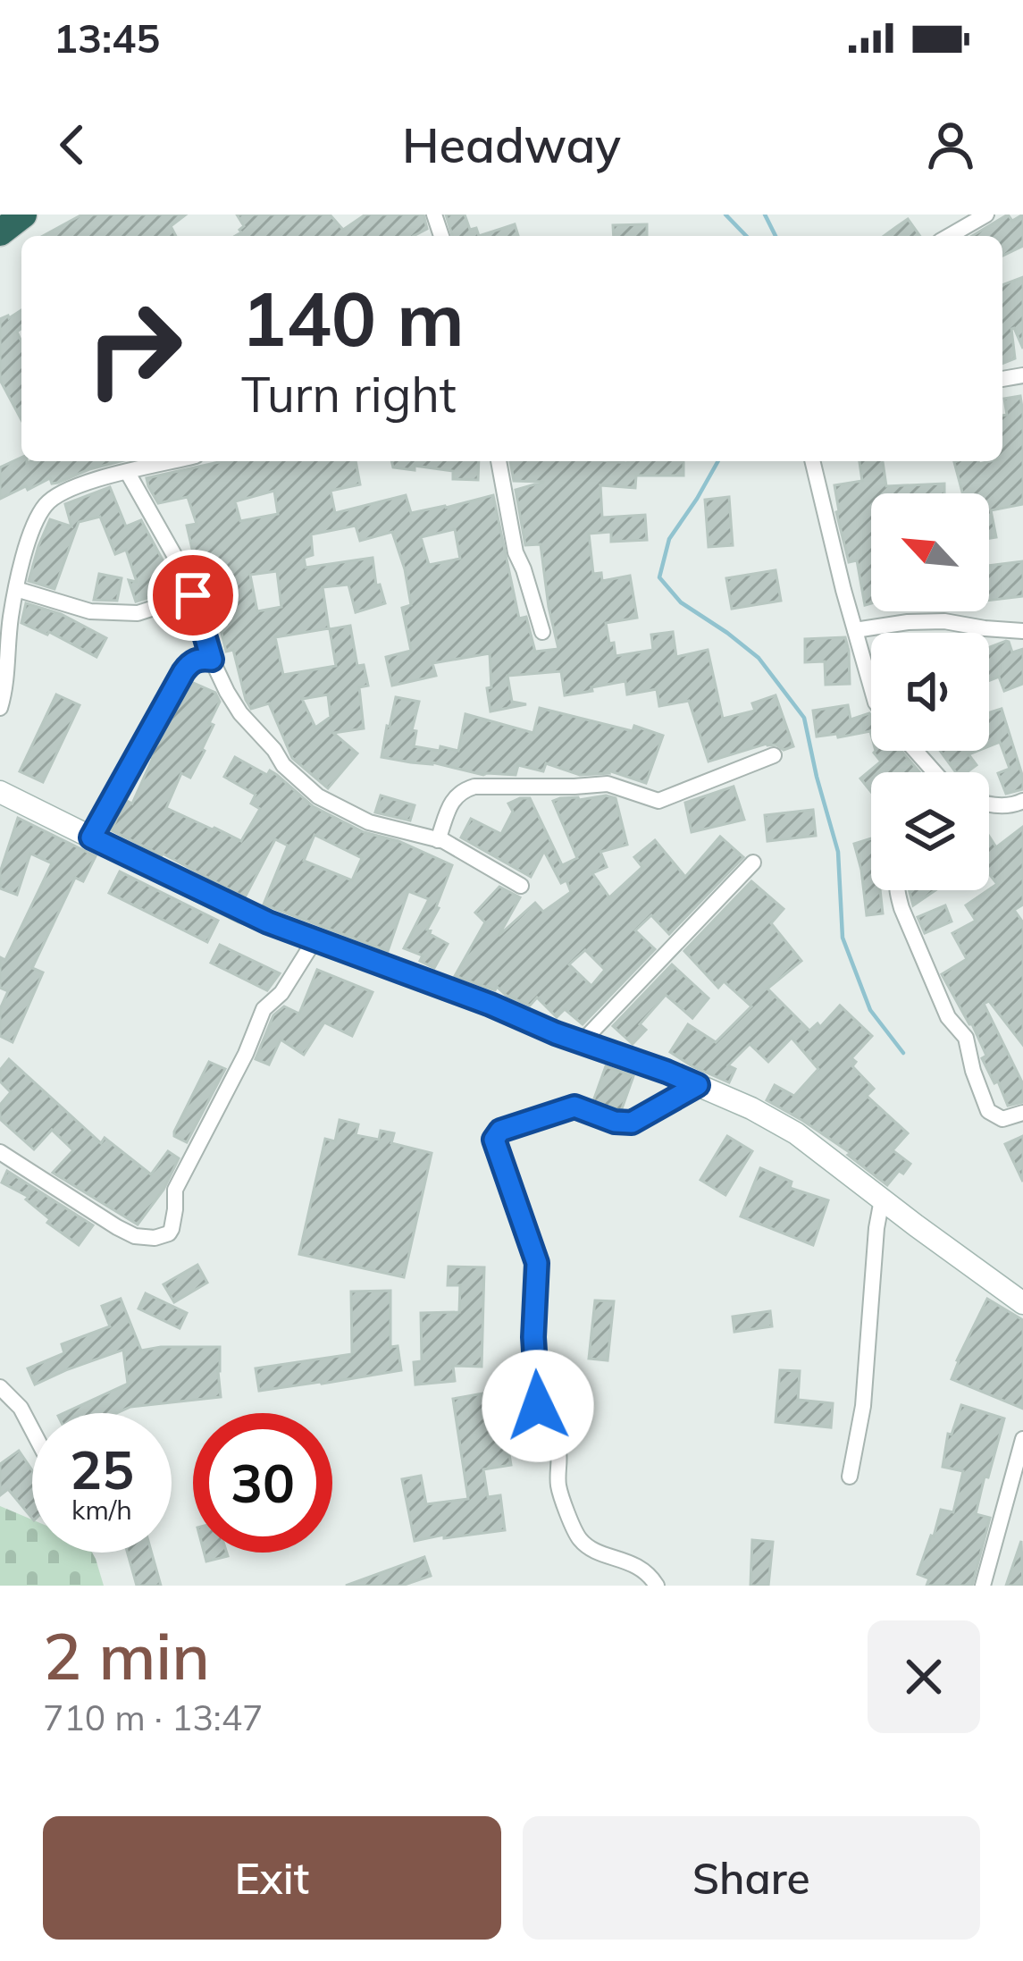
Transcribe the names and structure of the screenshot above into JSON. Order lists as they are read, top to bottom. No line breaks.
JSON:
{"north":"top left","page":{"status":"13:45","header":"Headway","turn":["140 m","Turn right"],"speed":"25 km/h","limit":"30","heading":["2 min","710 m · 13:47"],"buttons":["Exit","Share"]}}
